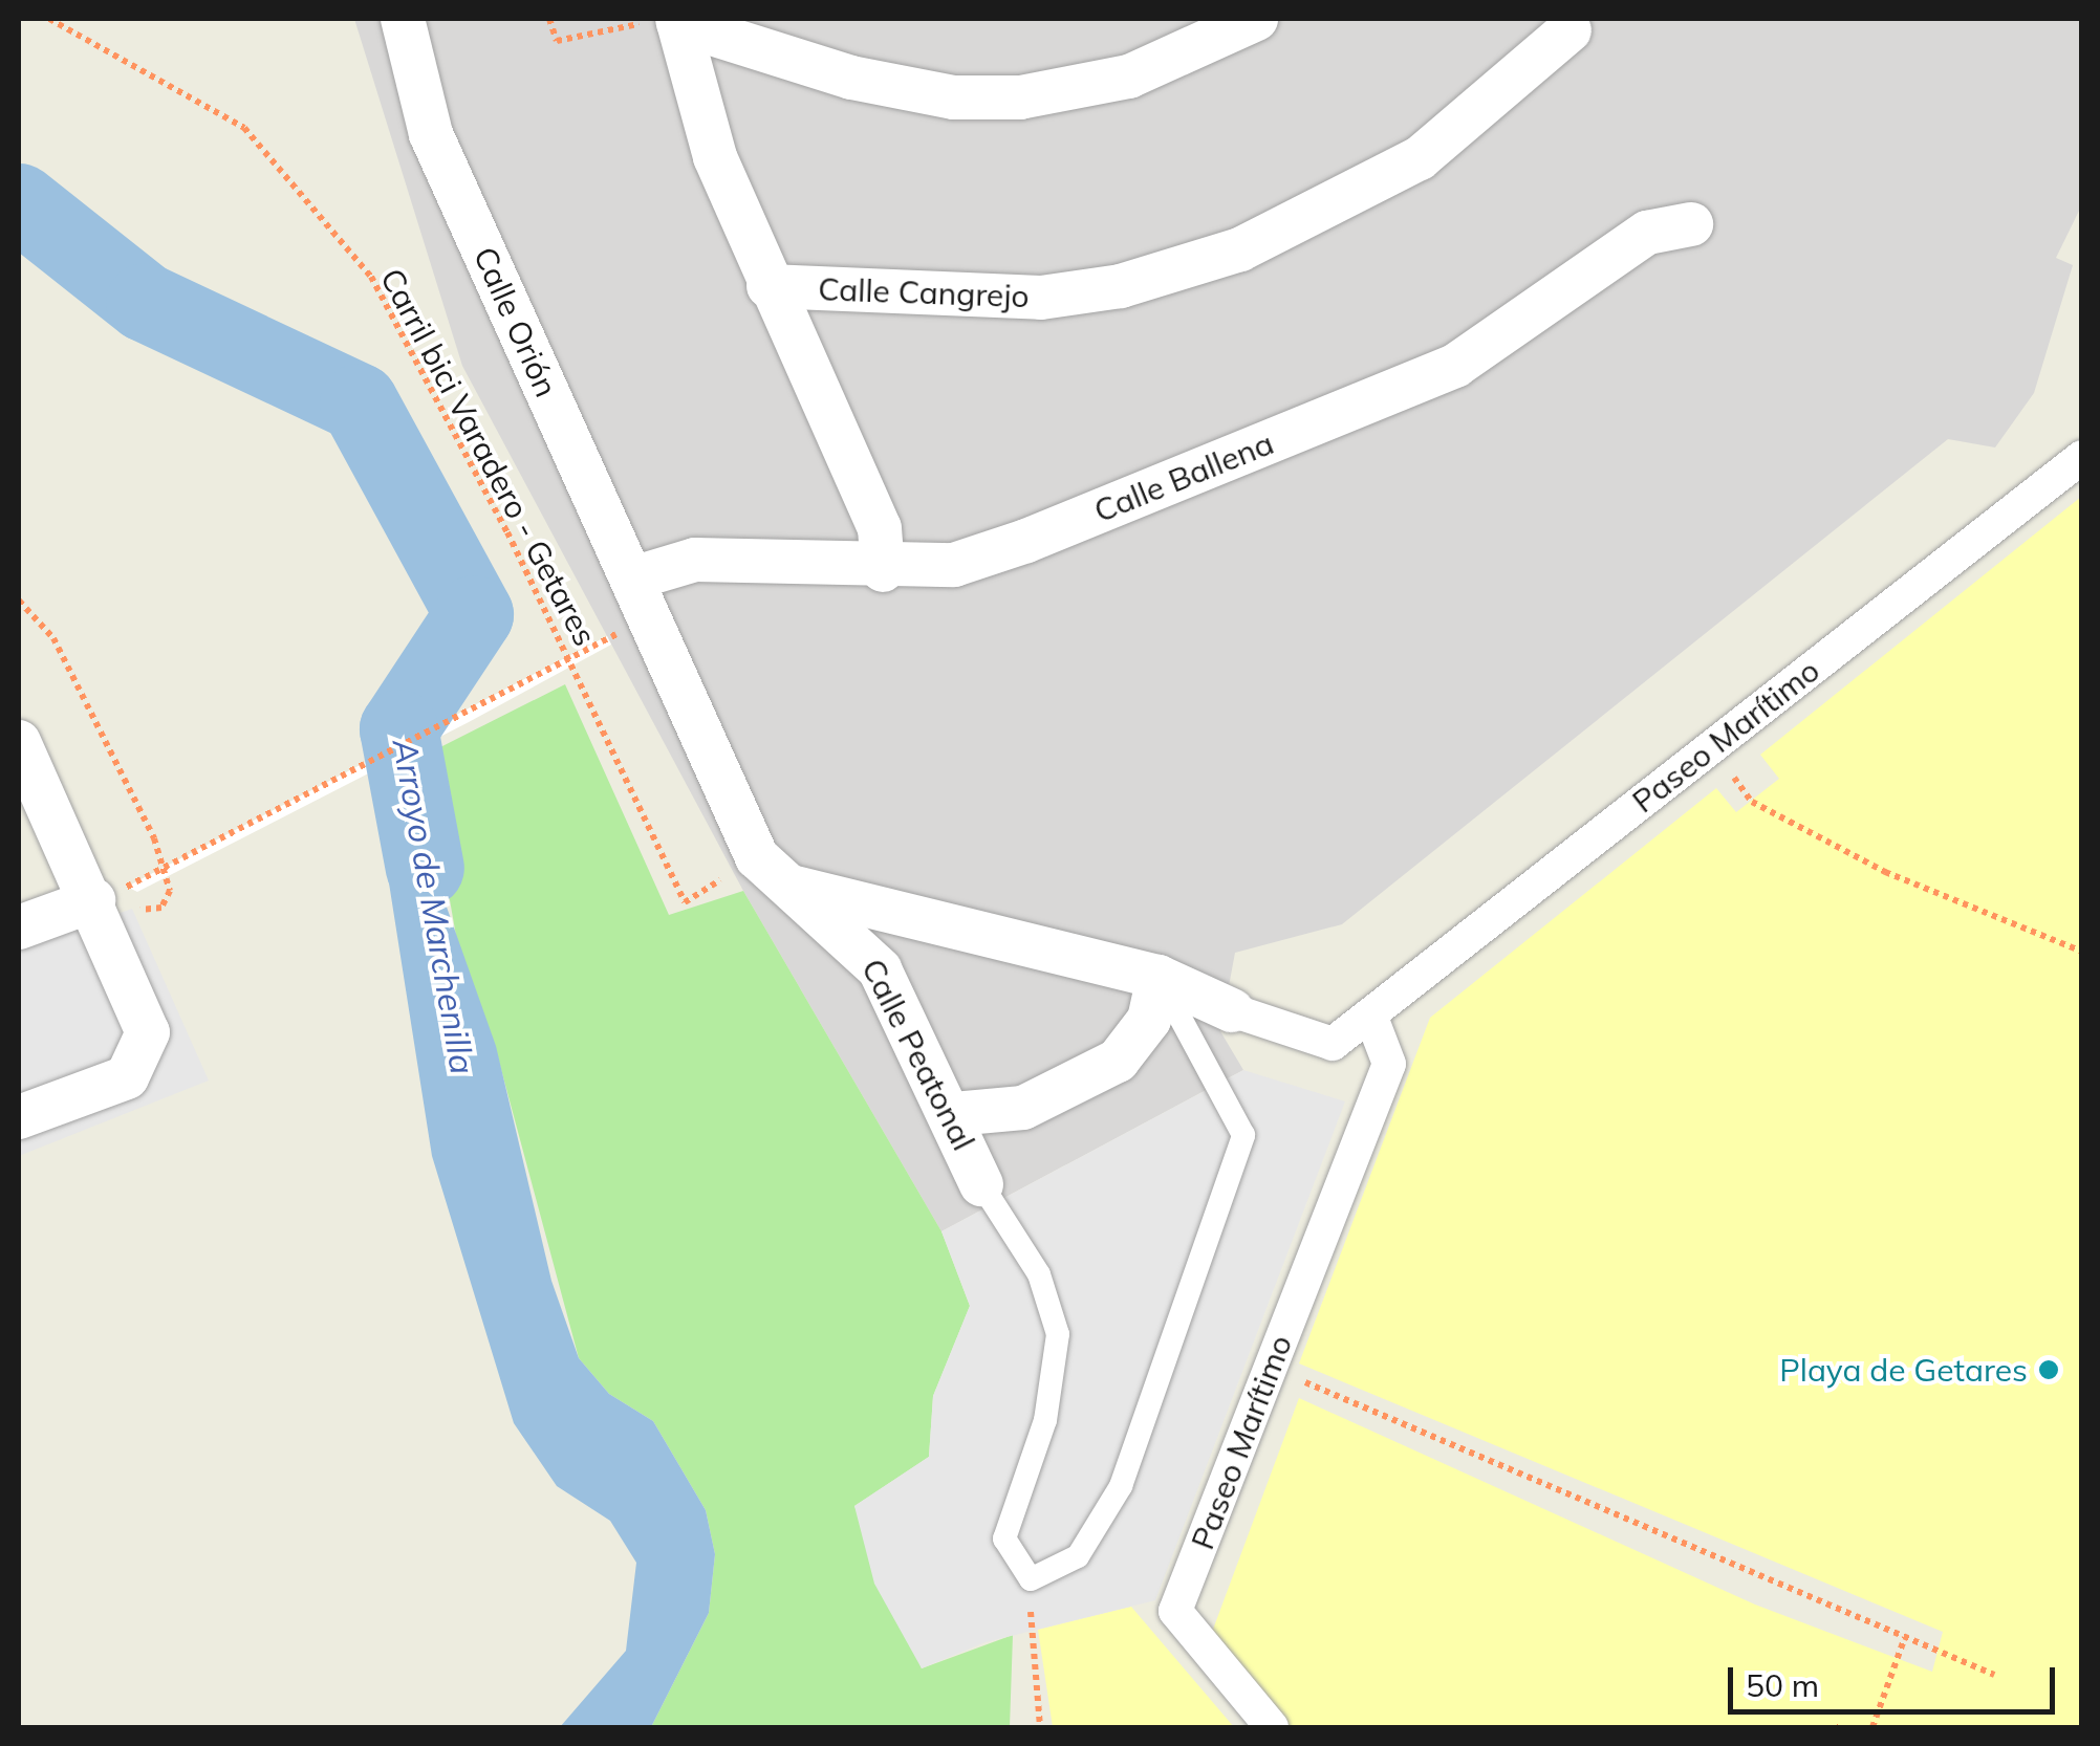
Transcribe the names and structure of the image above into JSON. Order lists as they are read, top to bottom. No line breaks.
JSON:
{"streets":{"street":["Calle Cangrejo","Calle Orión","Calle Ballena","Paseo Marítimo","Calle Peatonal"],"path":["Carril bici Varadero - Getares"]},"crossings":[["Calle Orión","Calle Ballena"],["Calle Orión","Calle Peatonal"],["Carril bici Varadero - Getares","Calle Peatonal"],["Calle Ballena","Calle Peatonal"]],"water":["Arroyo de Marchenilla"],"places":["Playa de Getares"],"scale_bar":"50 m"}
